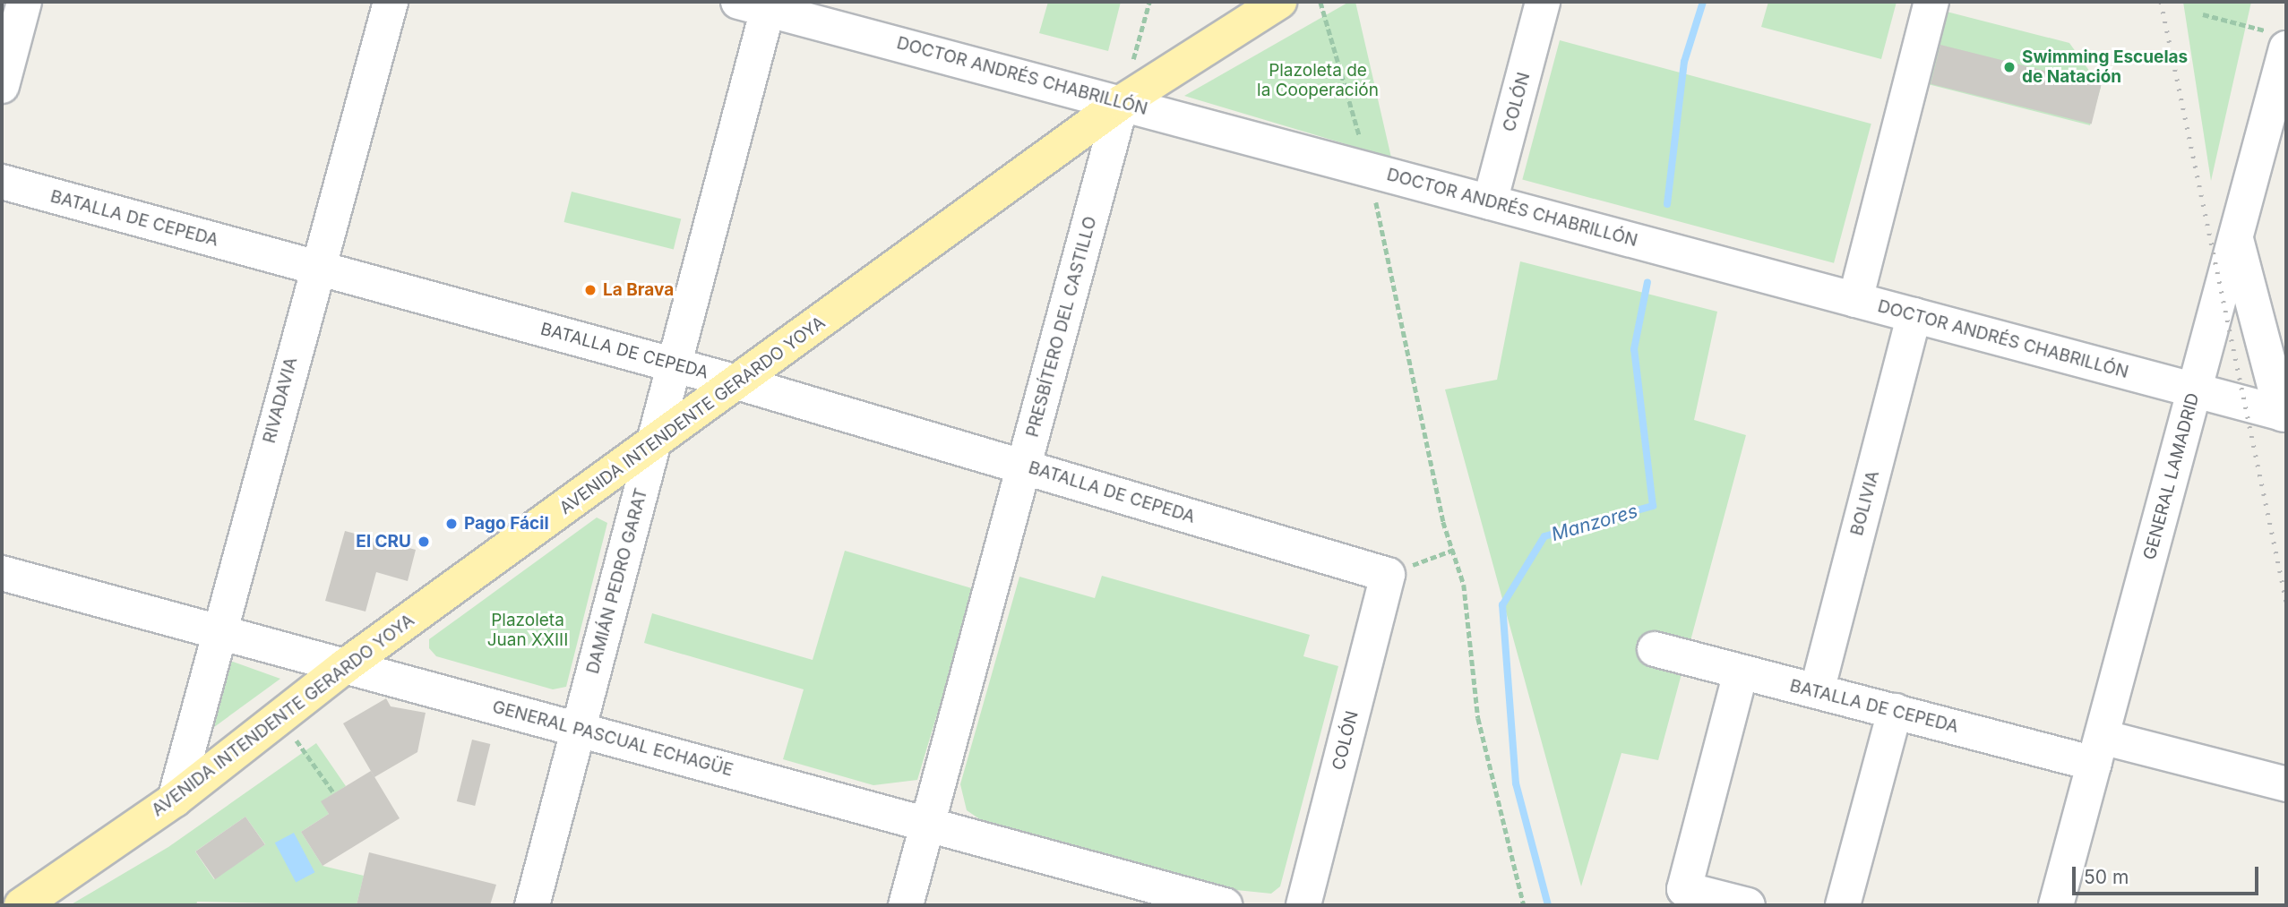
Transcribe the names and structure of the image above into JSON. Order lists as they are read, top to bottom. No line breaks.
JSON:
{"streets":{"main road":["AVENIDA INTENDENTE GERARDO YOYA"],"street":["DOCTOR ANDRÉS CHABRILLÓN","COLÓN","BATALLA DE CEPEDA","PRESBÍTERO DEL CASTILLO","RIVADAVIA","GENERAL LAMADRID","BOLIVIA","DAMIÁN PEDRO GARAT","GENERAL PASCUAL ECHAGÜE"]},"crossings":[["DOCTOR ANDRÉS CHABRILLÓN","COLÓN"],["DOCTOR ANDRÉS CHABRILLÓN","PRESBÍTERO DEL CASTILLO"],["DOCTOR ANDRÉS CHABRILLÓN","AVENIDA INTENDENTE GERARDO YOYA"],["DOCTOR ANDRÉS CHABRILLÓN","GENERAL LAMADRID"],["DOCTOR ANDRÉS CHABRILLÓN","BOLIVIA"],["DOCTOR ANDRÉS CHABRILLÓN","DAMIÁN PEDRO GARAT"],["COLÓN","BATALLA DE CEPEDA"],["BATALLA DE CEPEDA","PRESBÍTERO DEL CASTILLO"],["BATALLA DE CEPEDA","RIVADAVIA"],["BATALLA DE CEPEDA","AVENIDA INTENDENTE GERARDO YOYA"],["BATALLA DE CEPEDA","GENERAL LAMADRID"],["BATALLA DE CEPEDA","BOLIVIA"],["BATALLA DE CEPEDA","DAMIÁN PEDRO GARAT"],["PRESBÍTERO DEL CASTILLO","AVENIDA INTENDENTE GERARDO YOYA"],["PRESBÍTERO DEL CASTILLO","GENERAL PASCUAL ECHAGÜE"],["RIVADAVIA","AVENIDA INTENDENTE GERARDO YOYA"],["RIVADAVIA","GENERAL PASCUAL ECHAGÜE"],["AVENIDA INTENDENTE GERARDO YOYA","DAMIÁN PEDRO GARAT"],["AVENIDA INTENDENTE GERARDO YOYA","GENERAL PASCUAL ECHAGÜE"],["DAMIÁN PEDRO GARAT","GENERAL PASCUAL ECHAGÜE"]],"water":["Manzores"],"parks":["Plazoleta de la Cooperación","Plazoleta Juan XXIII"],"places":["Swimming Escuelas de Natación","La Brava","Pago Fácil","El CRU"],"scale_bar":"50 m"}
